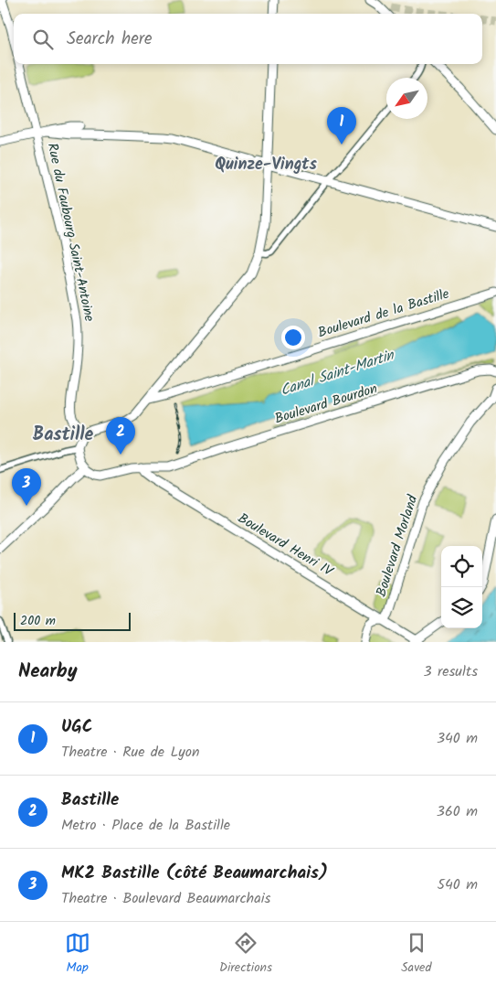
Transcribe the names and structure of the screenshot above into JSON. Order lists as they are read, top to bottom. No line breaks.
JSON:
{"streets":{"main road":["Rue du Faubourg Saint-Antoine","Boulevard de la Bastille","Boulevard Bourdon","Boulevard Henri IV","Boulevard Morland"]},"crossings":[["Boulevard Bourdon","Boulevard Henri IV"],["Boulevard Henri IV","Boulevard Morland"]],"districts":["Quinze-Vingts","Bastille"],"water":["Canal Saint-Martin"],"scale_bar":"200 m","north":"bottom left","page":{"search":"Search here","pins":["1","2","3"],"scale":"200 m","heading":["Nearby","3 results"],"list":[{"mark":"1","name":"UGC","note":"Theatre · Rue de Lyon","value":"340 m"},{"mark":"2","name":"Bastille","note":"Metro · Place de la Bastille","value":"360 m"},{"mark":"3","name":"MK2 Bastille (côté Beaumarchais)","note":"Theatre · Boulevard Beaumarchais","value":"540 m"}],"nav":["Map","Directions","Saved"]}}
